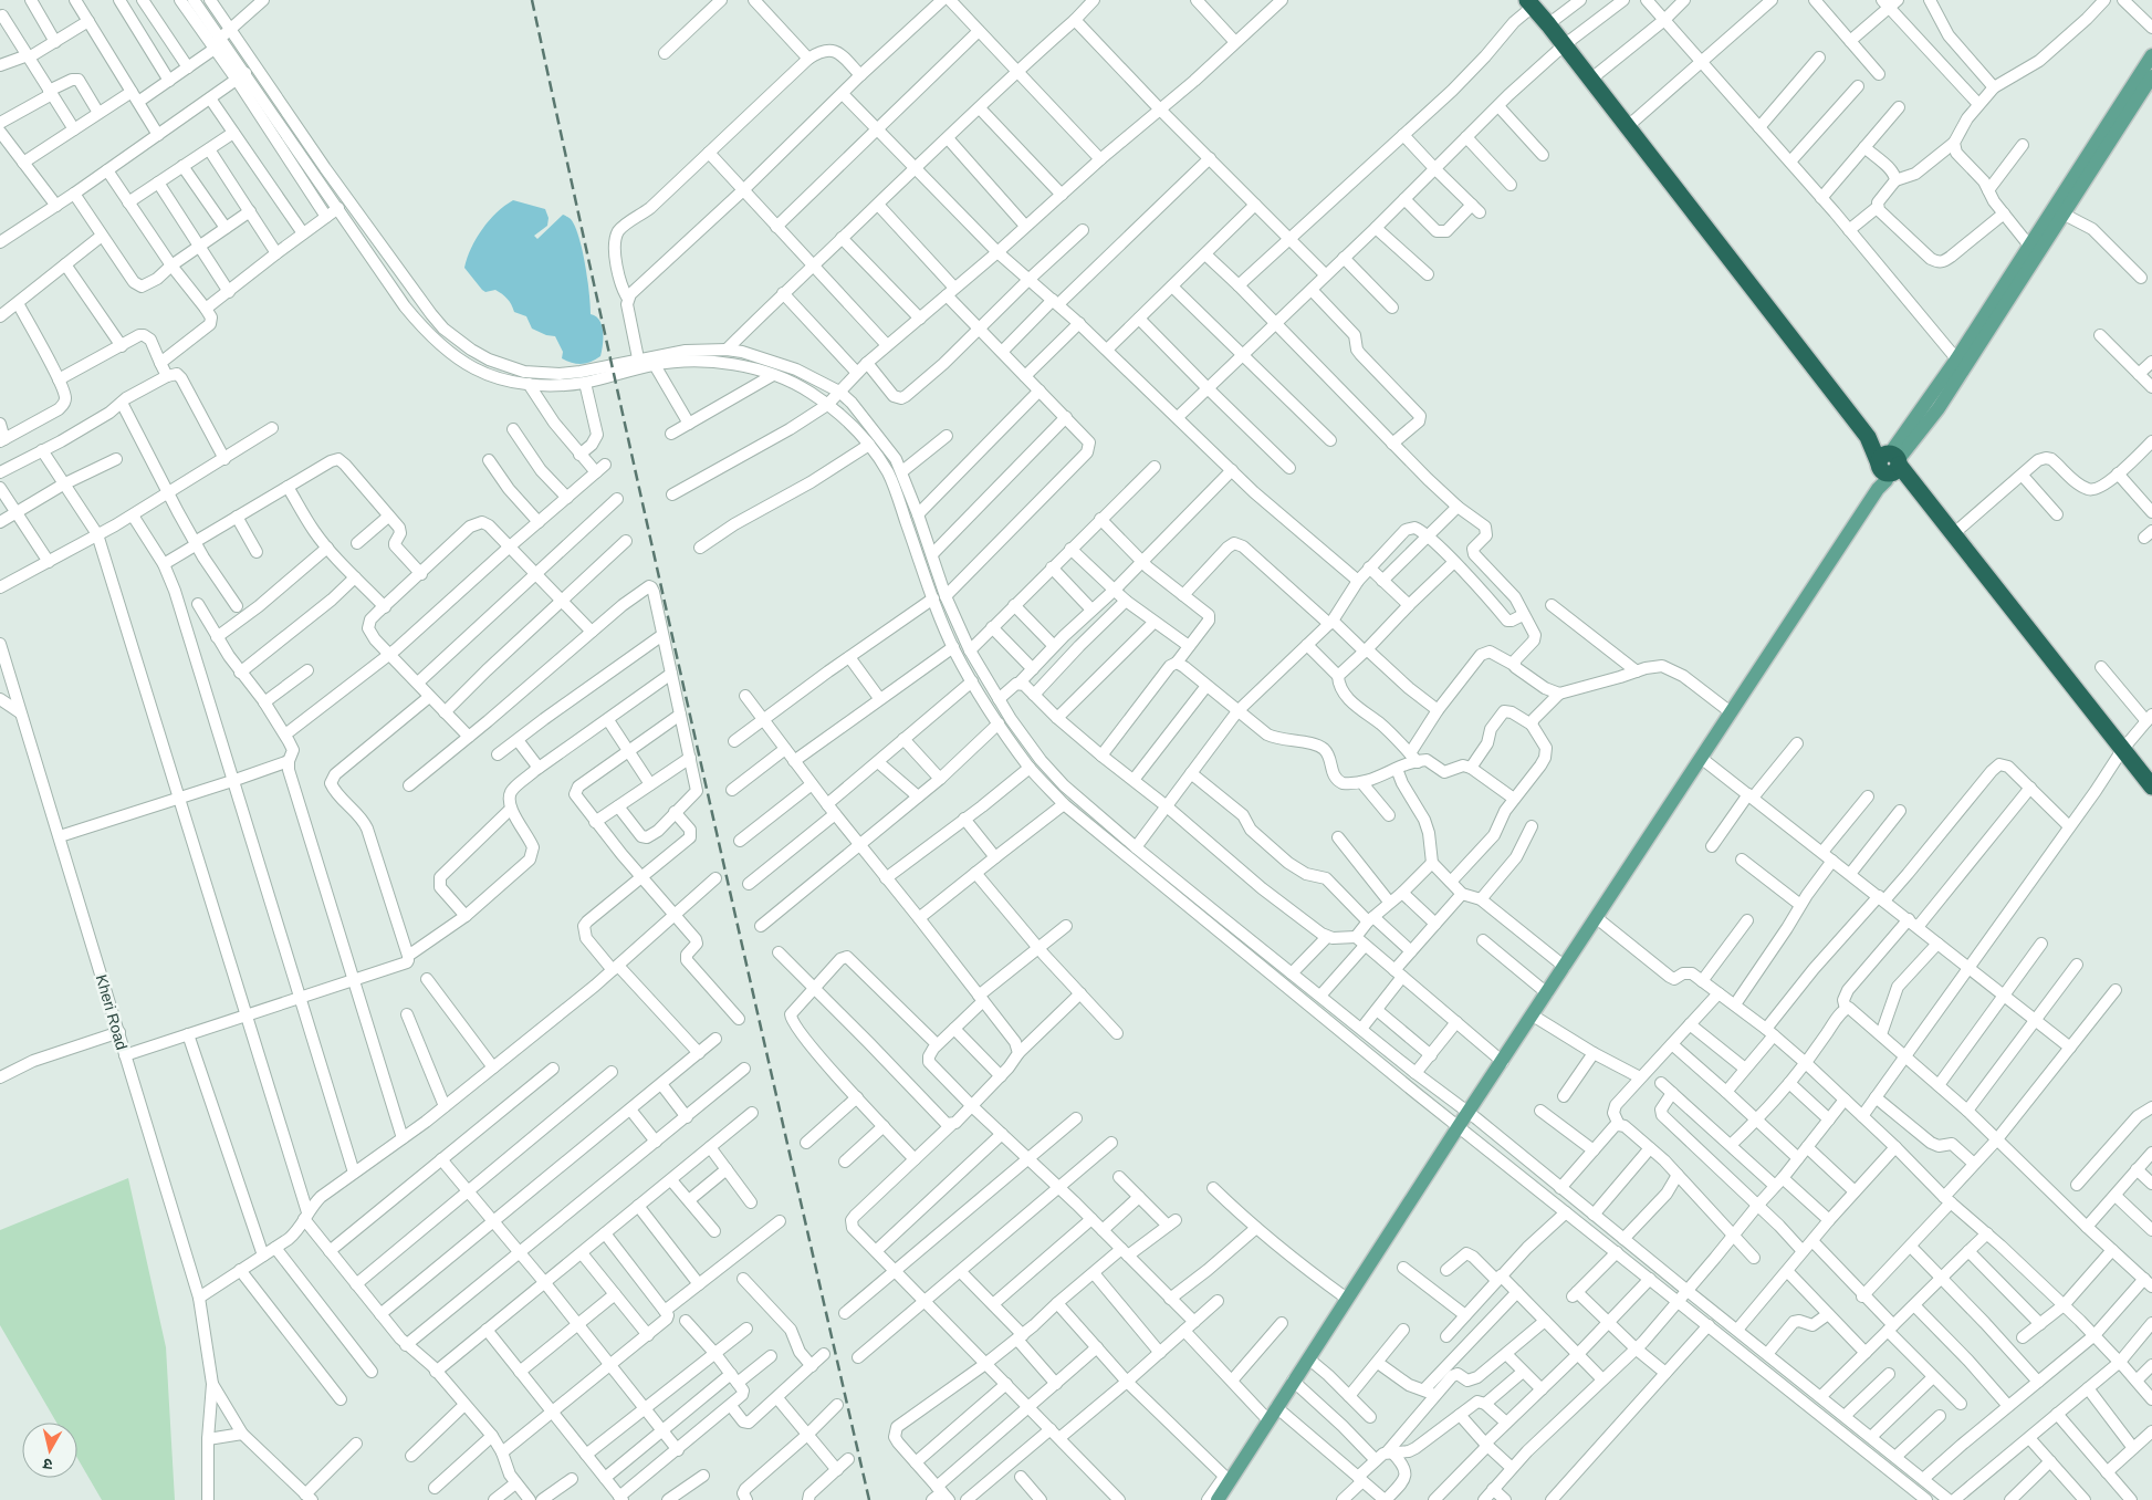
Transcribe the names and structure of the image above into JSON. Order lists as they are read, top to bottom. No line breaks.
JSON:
{"streets":{"street":["Kheri Road"]},"north":"bottom"}
